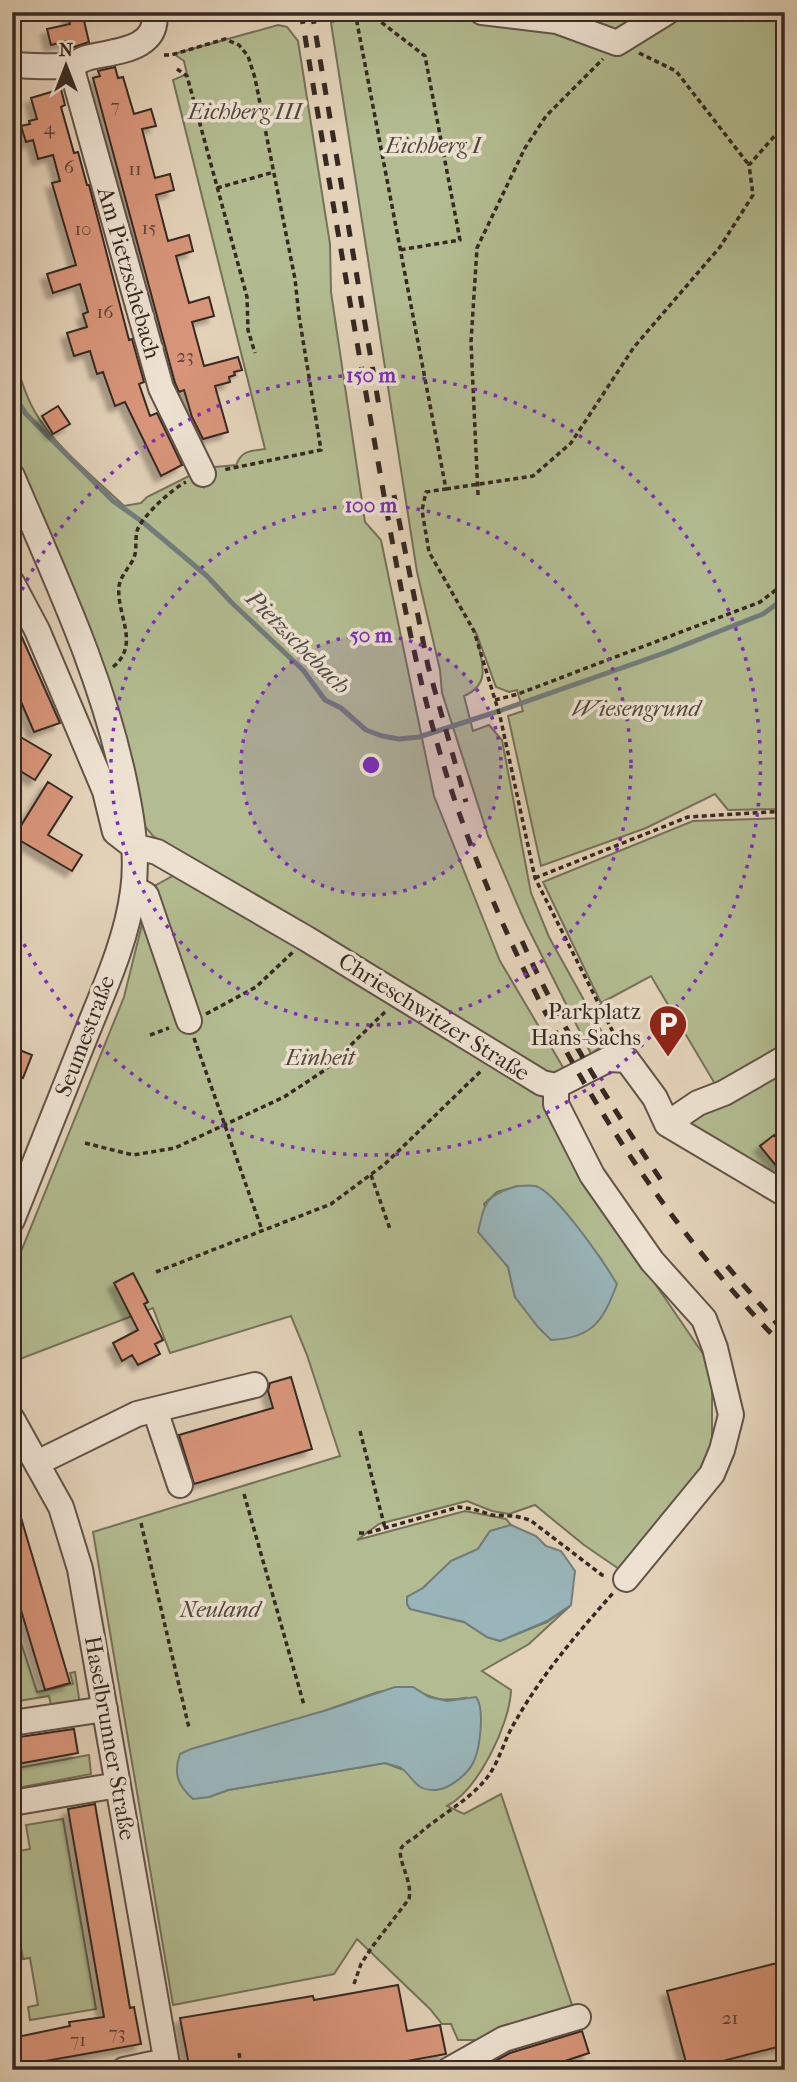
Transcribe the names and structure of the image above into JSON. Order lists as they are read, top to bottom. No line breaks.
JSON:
{"streets":{"street":["Am Pietzschebach","Chrieschwitzer Straße","Seumestraße","Haselbrunner Straße"]},"crossings":[["Chrieschwitzer Straße","Seumestraße"]],"water":["Pietzschebach"],"parks":["Eichberg III","Eichberg I","Wiesengrund","Einheit","Neuland"],"places":{"parking":["Parkplatz Hans-Sachs"]},"house_numbers":["7","4","6","11","15","10","16","23","21","73","71"],"north":"top","rings":["150 m","100 m","50 m"]}
